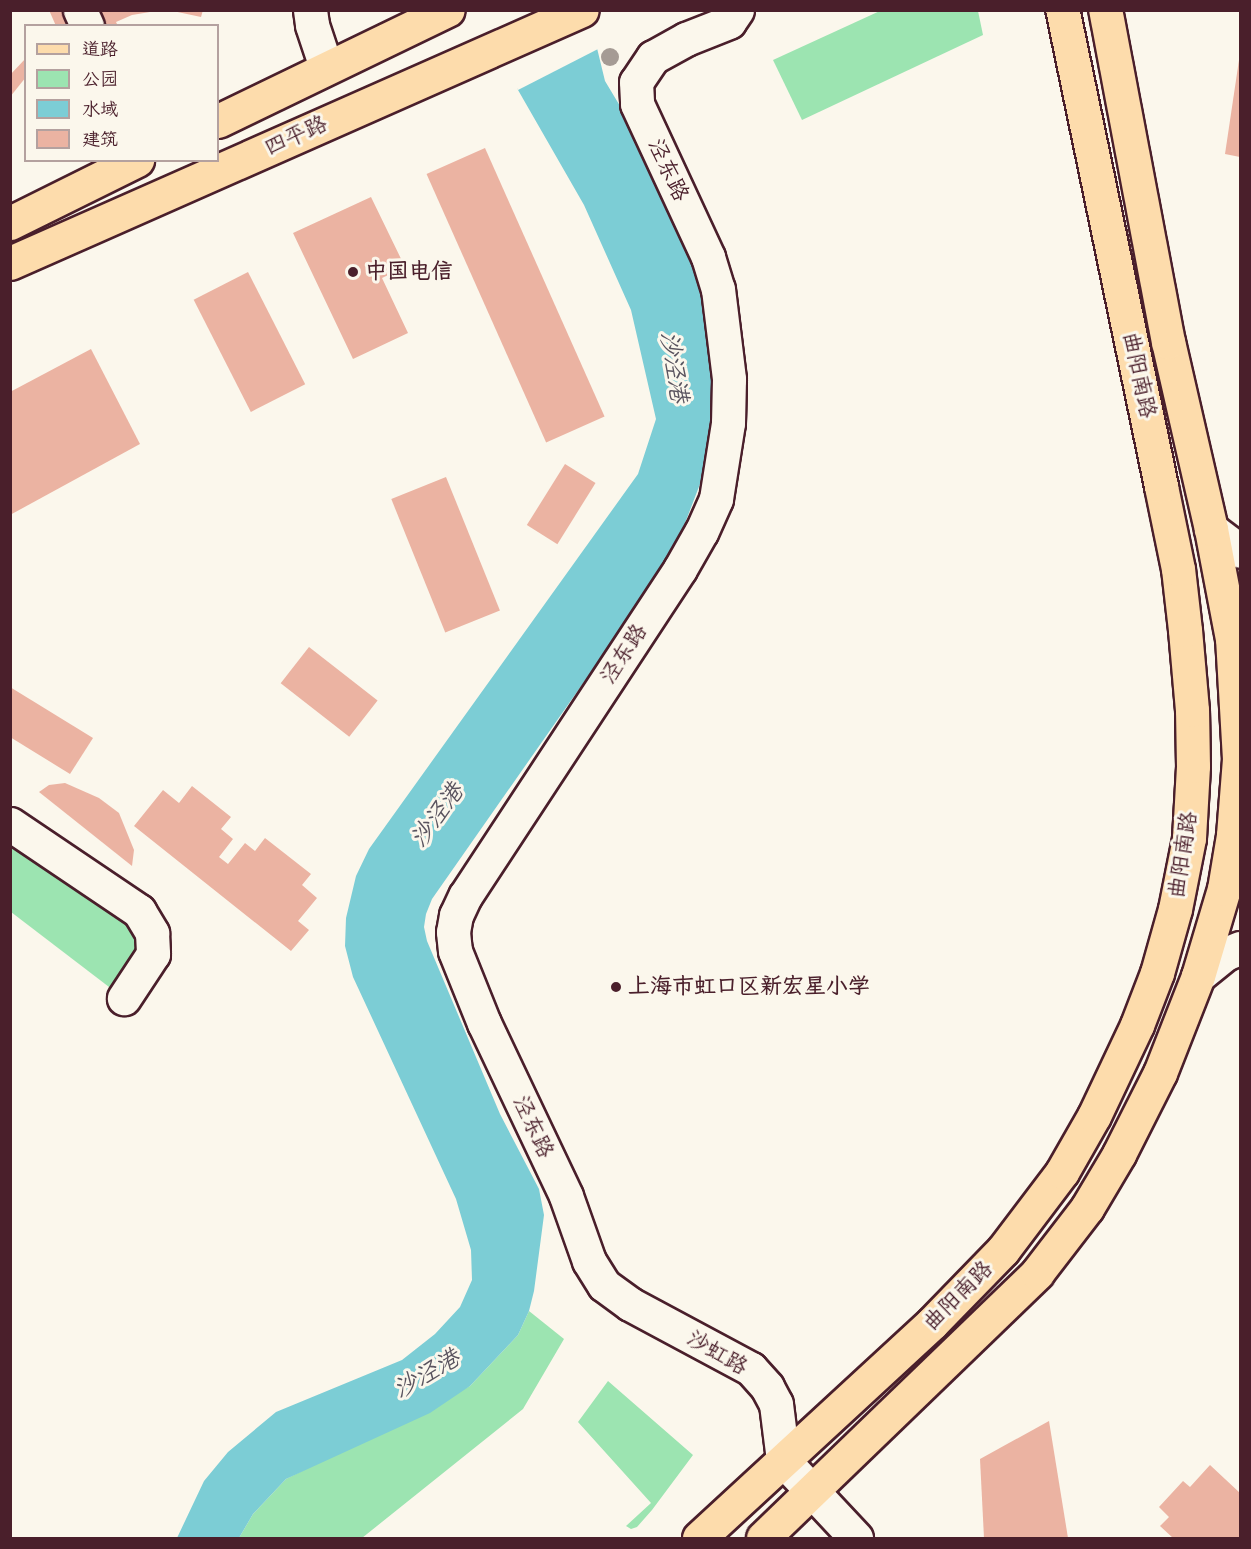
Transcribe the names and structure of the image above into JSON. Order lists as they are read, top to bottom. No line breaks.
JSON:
{"streets":{"main road":["四平路","曲阳南路"],"street":["泾东路","沙虹路"]},"crossings":[["泾东路","沙虹路"],["曲阳南路","沙虹路"]],"water":["沙泾港"],"places":["中国电信","上海市虹口区新宏星小学"],"legend":["道路","公园","水域","建筑"]}
